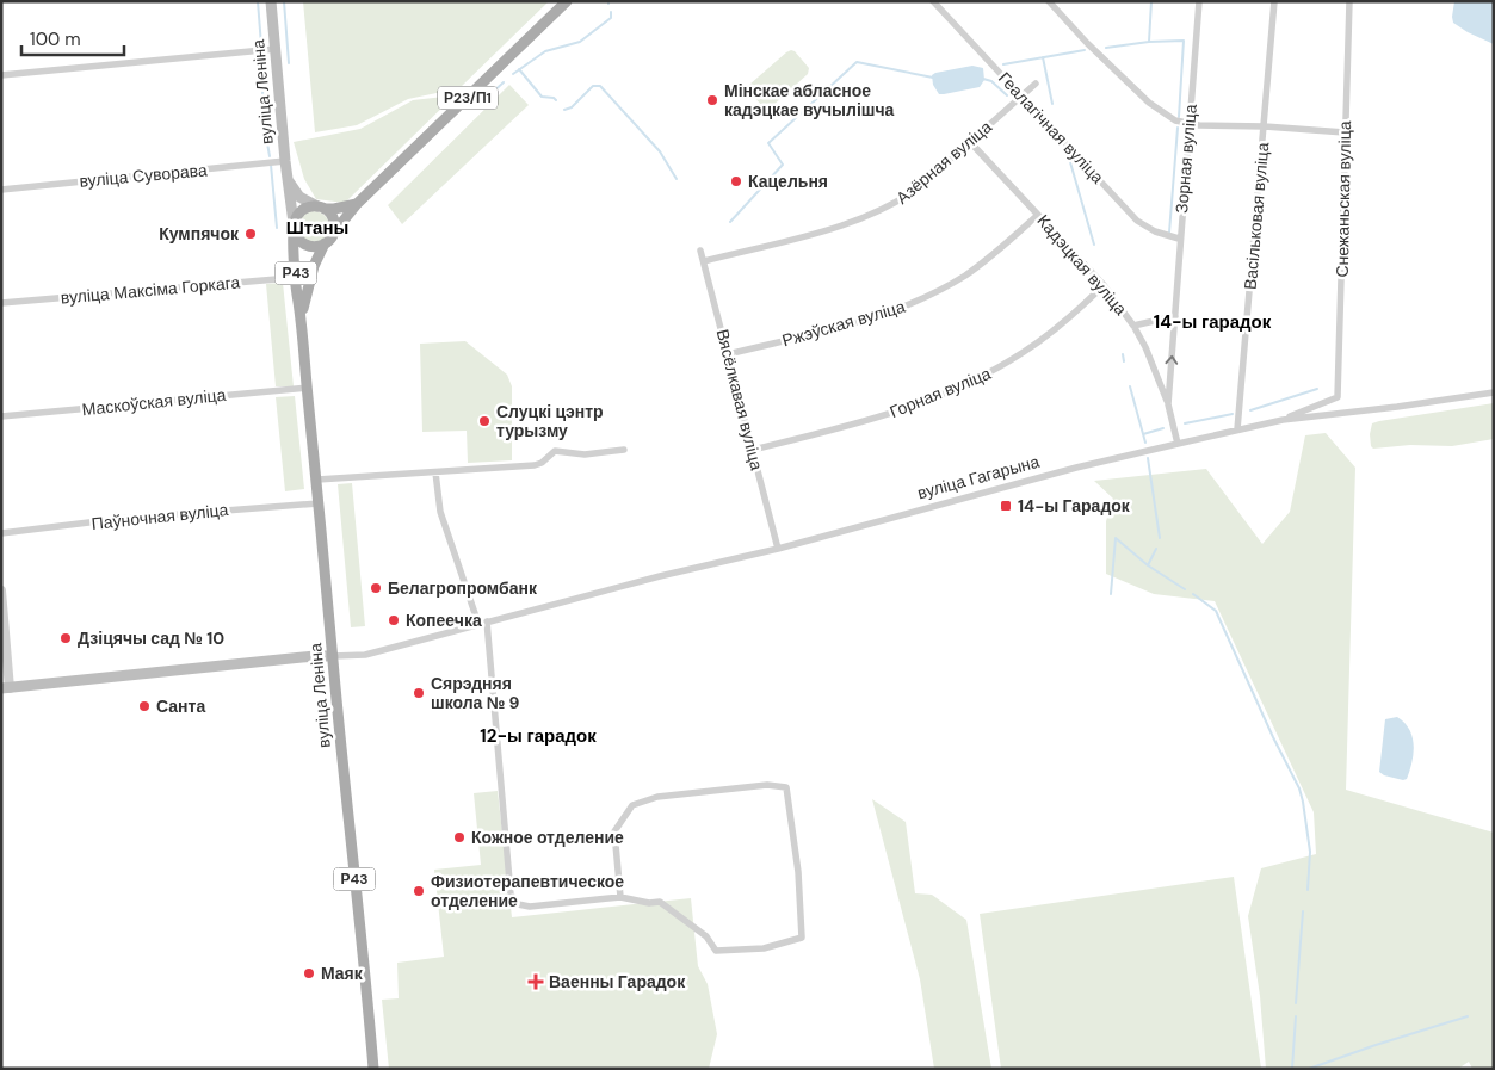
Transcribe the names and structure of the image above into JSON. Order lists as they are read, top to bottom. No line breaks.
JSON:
{"streets":{"main road":["вуліца Леніна","Р23/П1","Р43","вуліца Гагарына"],"street":["Геалагічная вуліца","Зорная вуліца","Азёрная вуліца","вуліца Суворава","Снежаньская вуліца","Васільковая вуліца","Кадэцкая вуліца","вуліца Максіма Горкага","Ржэўская вуліца","Горная вуліца","Вясёлкавая вуліца","Маскоўская вуліца","Паўночная вуліца"]},"crossings":[["вуліца Леніна","Р23/П1"],["вуліца Леніна","вуліца Суворава"],["вуліца Леніна","Р43"],["вуліца Леніна","вуліца Максіма Горкага"],["вуліца Леніна","Маскоўская вуліца"],["вуліца Леніна","вуліца Гагарына"],["вуліца Леніна","Паўночная вуліца"],["Р23/П1","Р43"],["Геалагічная вуліца","Зорная вуліца"],["Геалагічная вуліца","Азёрная вуліца"],["Зорная вуліца","Кадэцкая вуліца"],["Зорная вуліца","вуліца Гагарына"],["Азёрная вуліца","Кадэцкая вуліца"],["Азёрная вуліца","Вясёлкавая вуліца"],["Снежаньская вуліца","вуліца Гагарына"],["Васільковая вуліца","вуліца Гагарына"],["Кадэцкая вуліца","Ржэўская вуліца"],["Кадэцкая вуліца","Горная вуліца"],["Ржэўская вуліца","Вясёлкавая вуліца"],["Горная вуліца","Вясёлкавая вуліца"],["Вясёлкавая вуліца","вуліца Гагарына"]],"districts":["Штаны","14-ы гарадок","12-ы гарадок"],"places":{"other":["Мінскае абласное кадэцкае вучылішча","Кацельня","Кумпячок","Слуцкі цэнтр турызму","Белагропромбанк","Копеечка","Дзіцячы сад № 10","Сярэдняя школа № 9","Санта","Кожное отделение","Физиотерапевтическое отделение","Маяк"],"transit":["14-ы Гарадок"],"health":["Ваенны Гарадок"]},"scale_bar":"100 m"}
